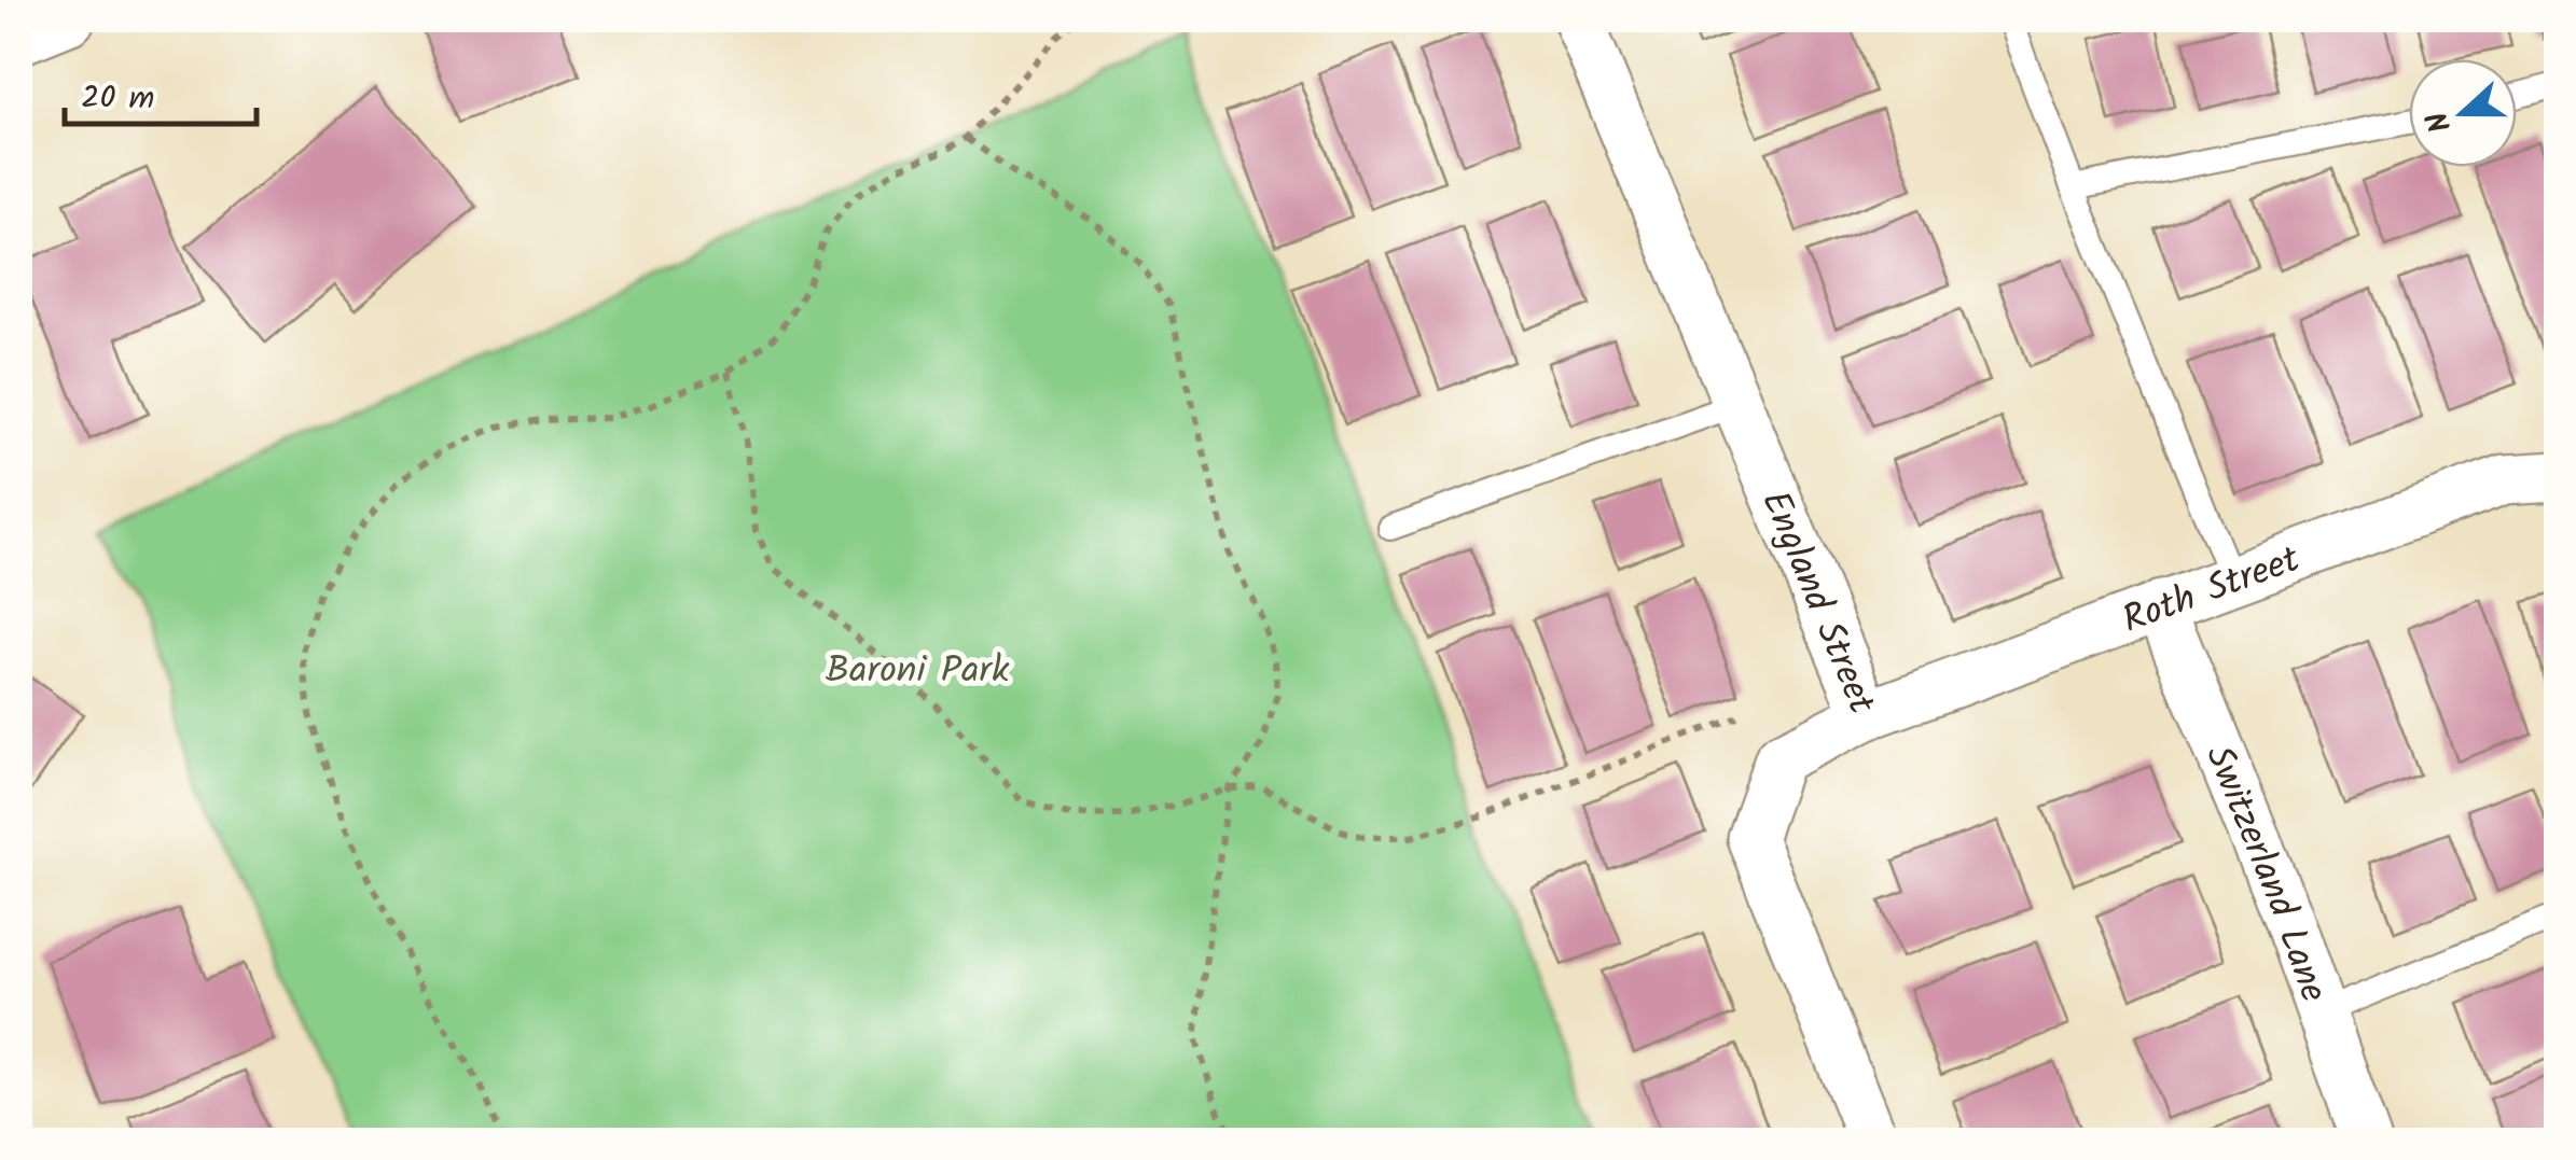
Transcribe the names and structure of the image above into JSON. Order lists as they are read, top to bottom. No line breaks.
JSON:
{"streets":{"street":["Roth Street","England Street","Switzerland Lane"]},"crossings":[["Roth Street","England Street"],["Roth Street","Switzerland Lane"]],"parks":["Baroni Park"],"scale_bar":"20 m","north":"left"}
